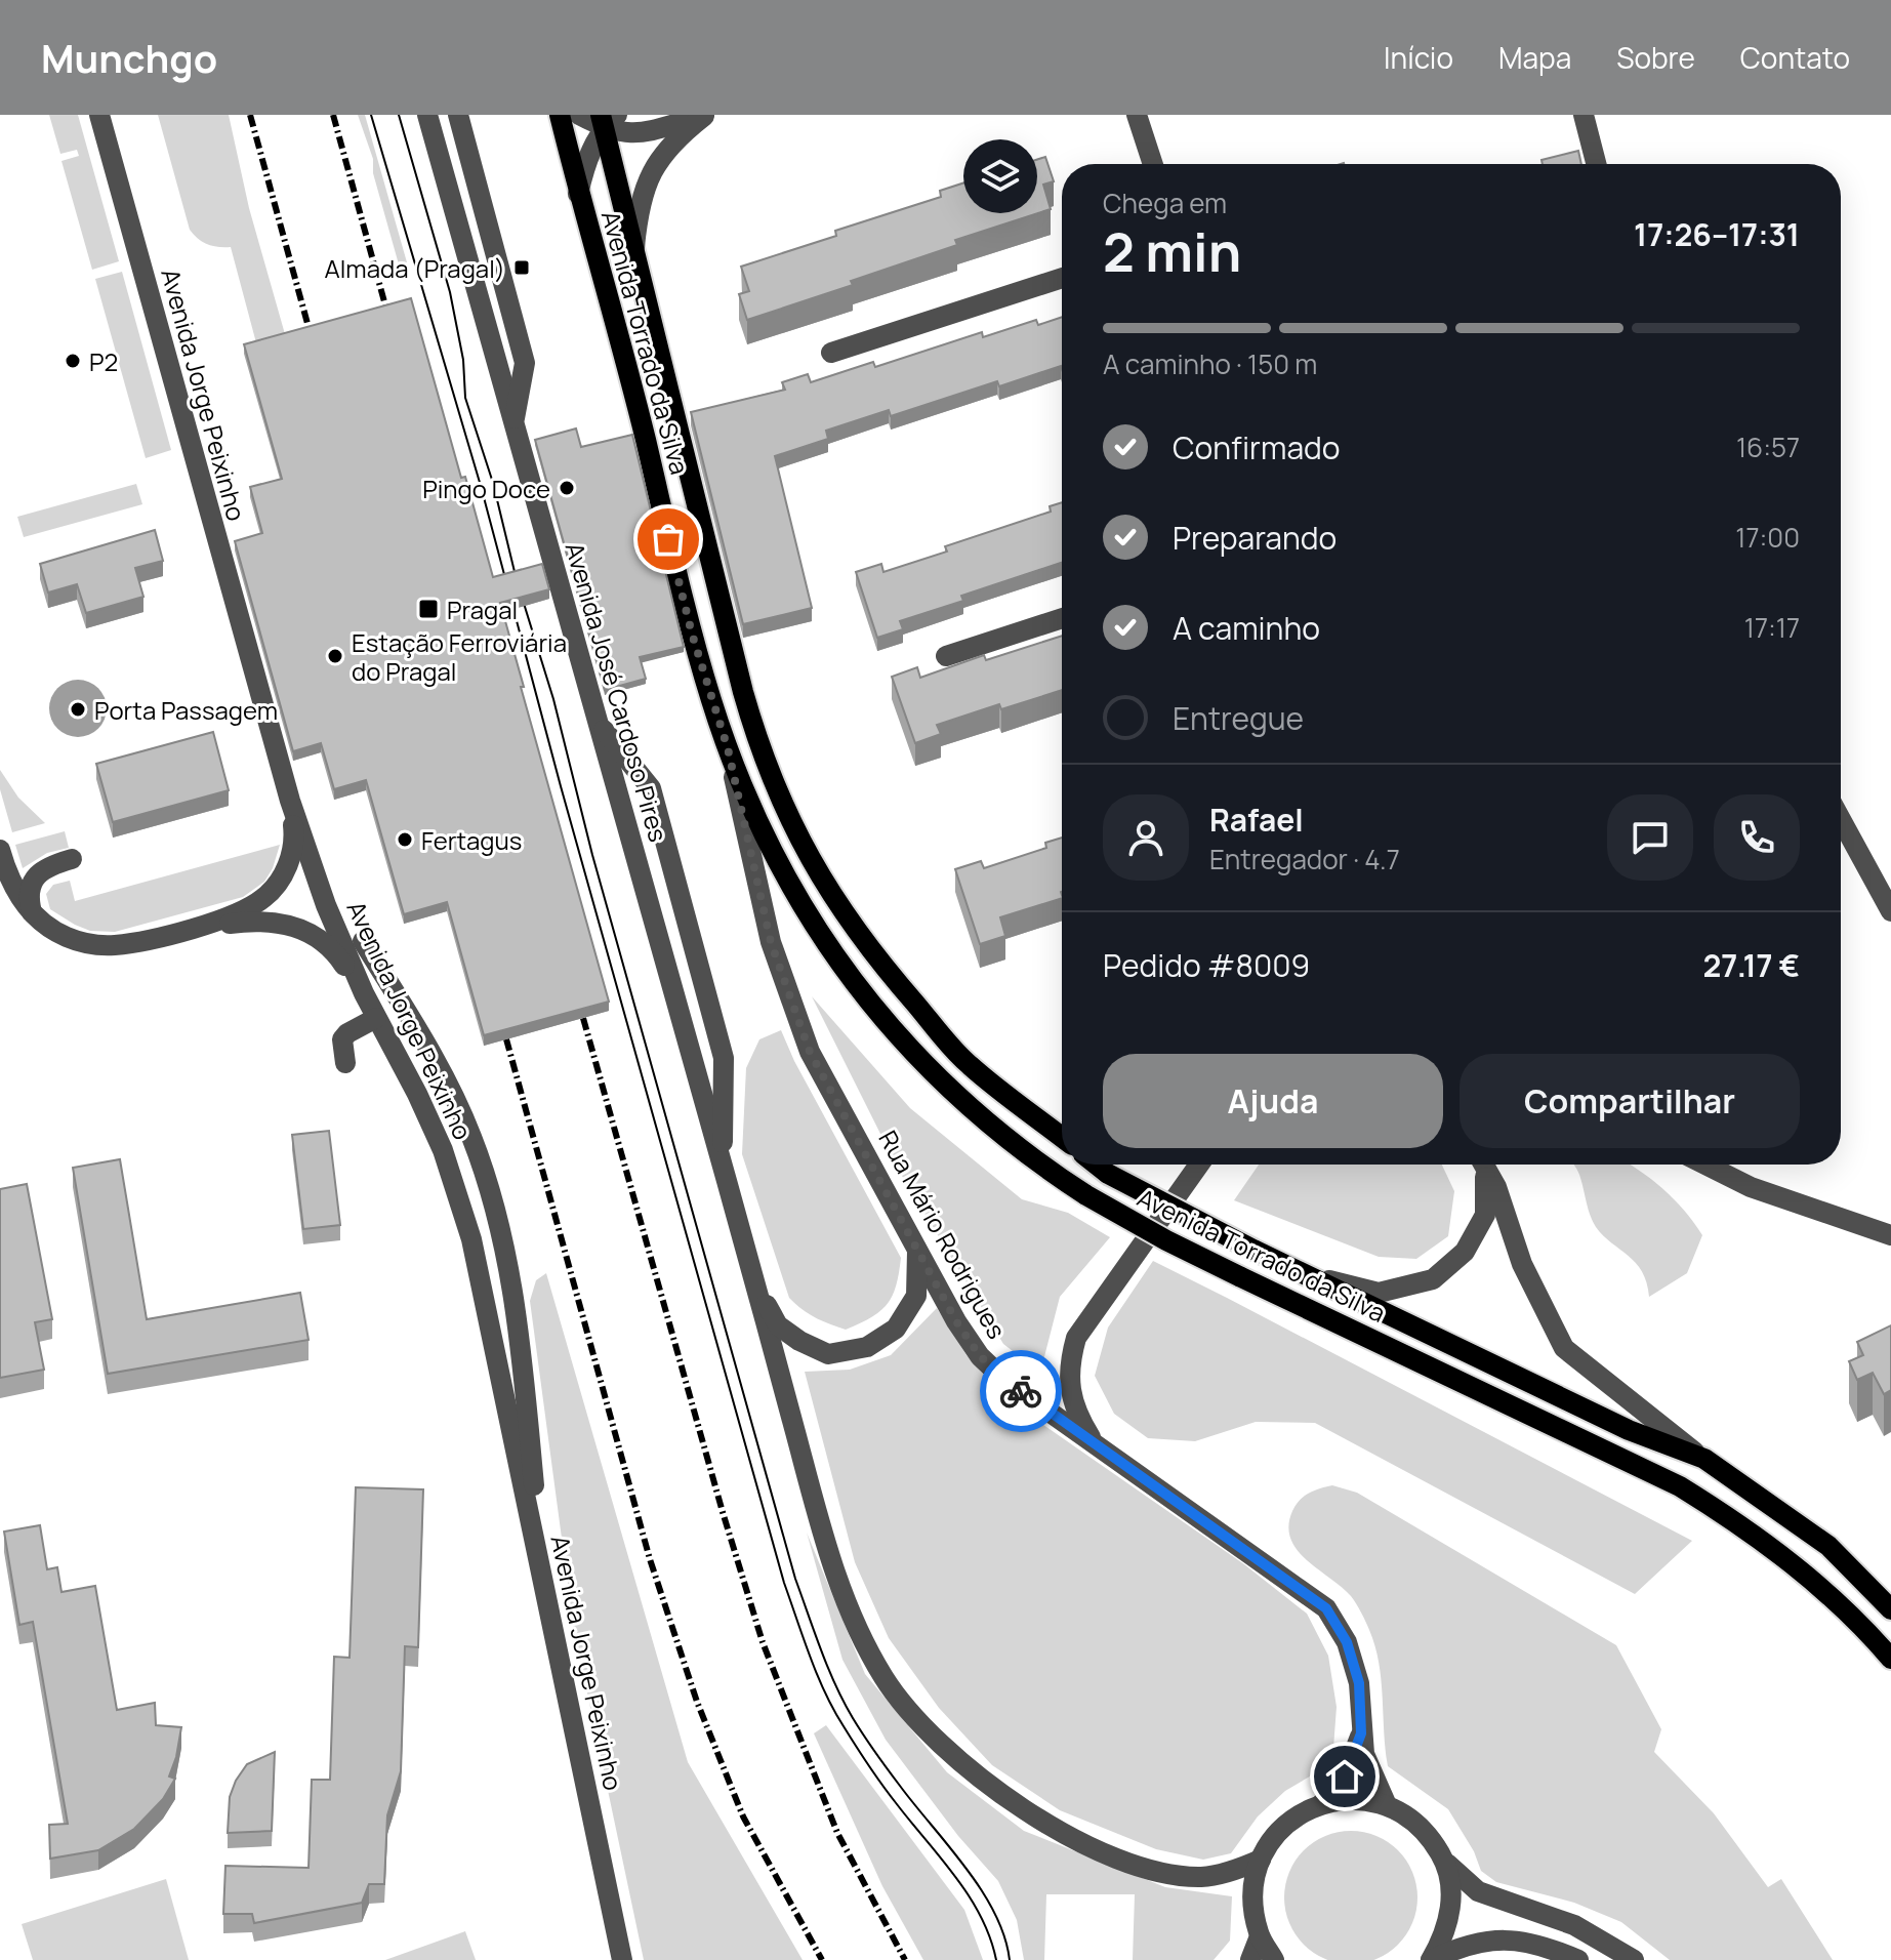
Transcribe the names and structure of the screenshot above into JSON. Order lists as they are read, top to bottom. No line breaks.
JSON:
{"streets":{"main road":["Avenida Torrado da Silva"],"street":["Avenida Jorge Peixinho","Avenida José Cardoso Pires","Rua Mário Rodrigues"]},"crossings":[["Avenida Torrado da Silva","Rua Mário Rodrigues"],["Avenida José Cardoso Pires","Rua Mário Rodrigues"]],"places":{"transit":["Almada (Pragal)","Pragal"],"other":["P2","Pingo Doce","Estação Ferroviária do Pragal","Porta Passagem","Fertagus"]},"page":{"header":"Munchgo","nav":["Início","Mapa","Sobre","Contato"],"heading":["2 min","Chega em","17:26–17:31"],"panel":["Rafael","Entregador · 4.7","Pedido #8009","27.17 €"],"bar":"A caminho · 150 m","list":[["Confirmado","16:57"],["Preparando","17:00"],["A caminho","17:17"],"Entregue"],"buttons":["Ajuda","Compartilhar"]}}
